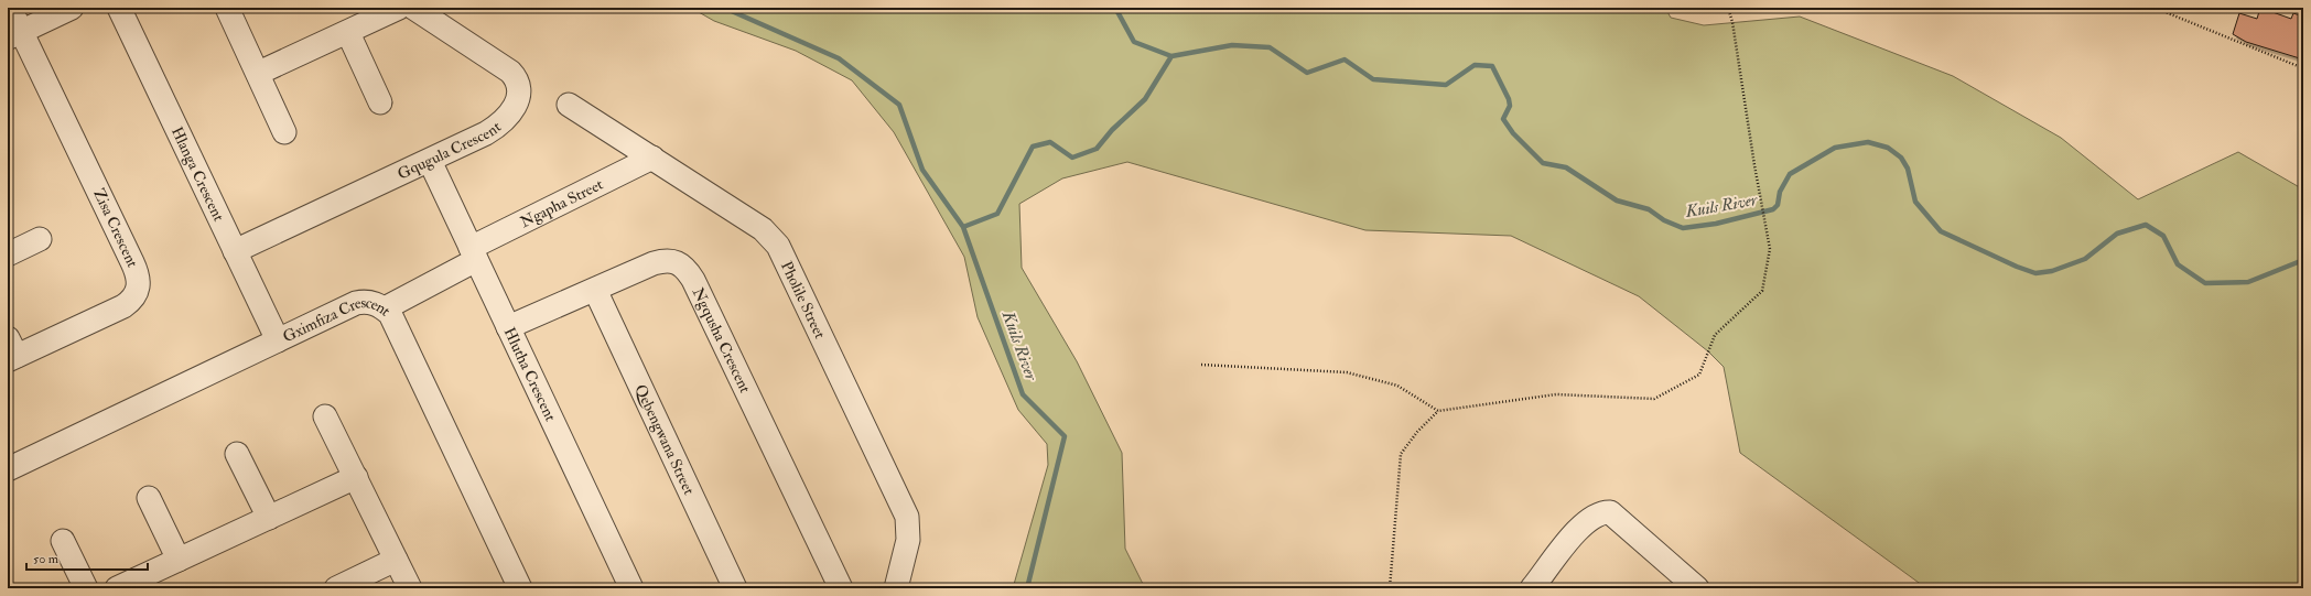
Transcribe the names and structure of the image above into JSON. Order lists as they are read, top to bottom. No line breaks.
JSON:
{"streets":{"street":["Gqugula Crescent","Hlanga Crescent","Ngapha Street","Zisa Crescent","Pholile Street","Gximfiza Crescent","Ngqusha Crescent","Hlutha Crescent","Qebengwana Street"]},"crossings":[["Gqugula Crescent","Hlanga Crescent"],["Gqugula Crescent","Hlutha Crescent"],["Hlanga Crescent","Gximfiza Crescent"],["Ngapha Street","Pholile Street"],["Ngapha Street","Gximfiza Crescent"],["Ngapha Street","Hlutha Crescent"],["Ngqusha Crescent","Hlutha Crescent"],["Ngqusha Crescent","Qebengwana Street"]],"water":["Kuils River"],"scale_bar":"50 m"}
